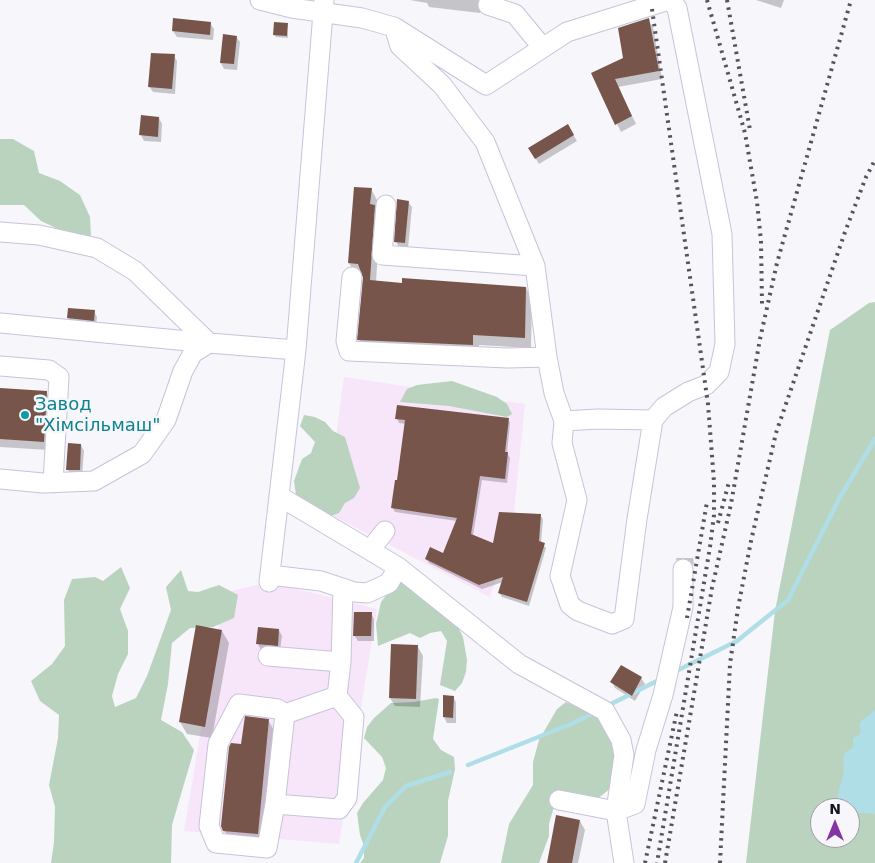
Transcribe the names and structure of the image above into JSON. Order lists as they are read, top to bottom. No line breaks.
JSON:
{"places":["Завод \"Хімсільмаш\""],"north":"top"}
